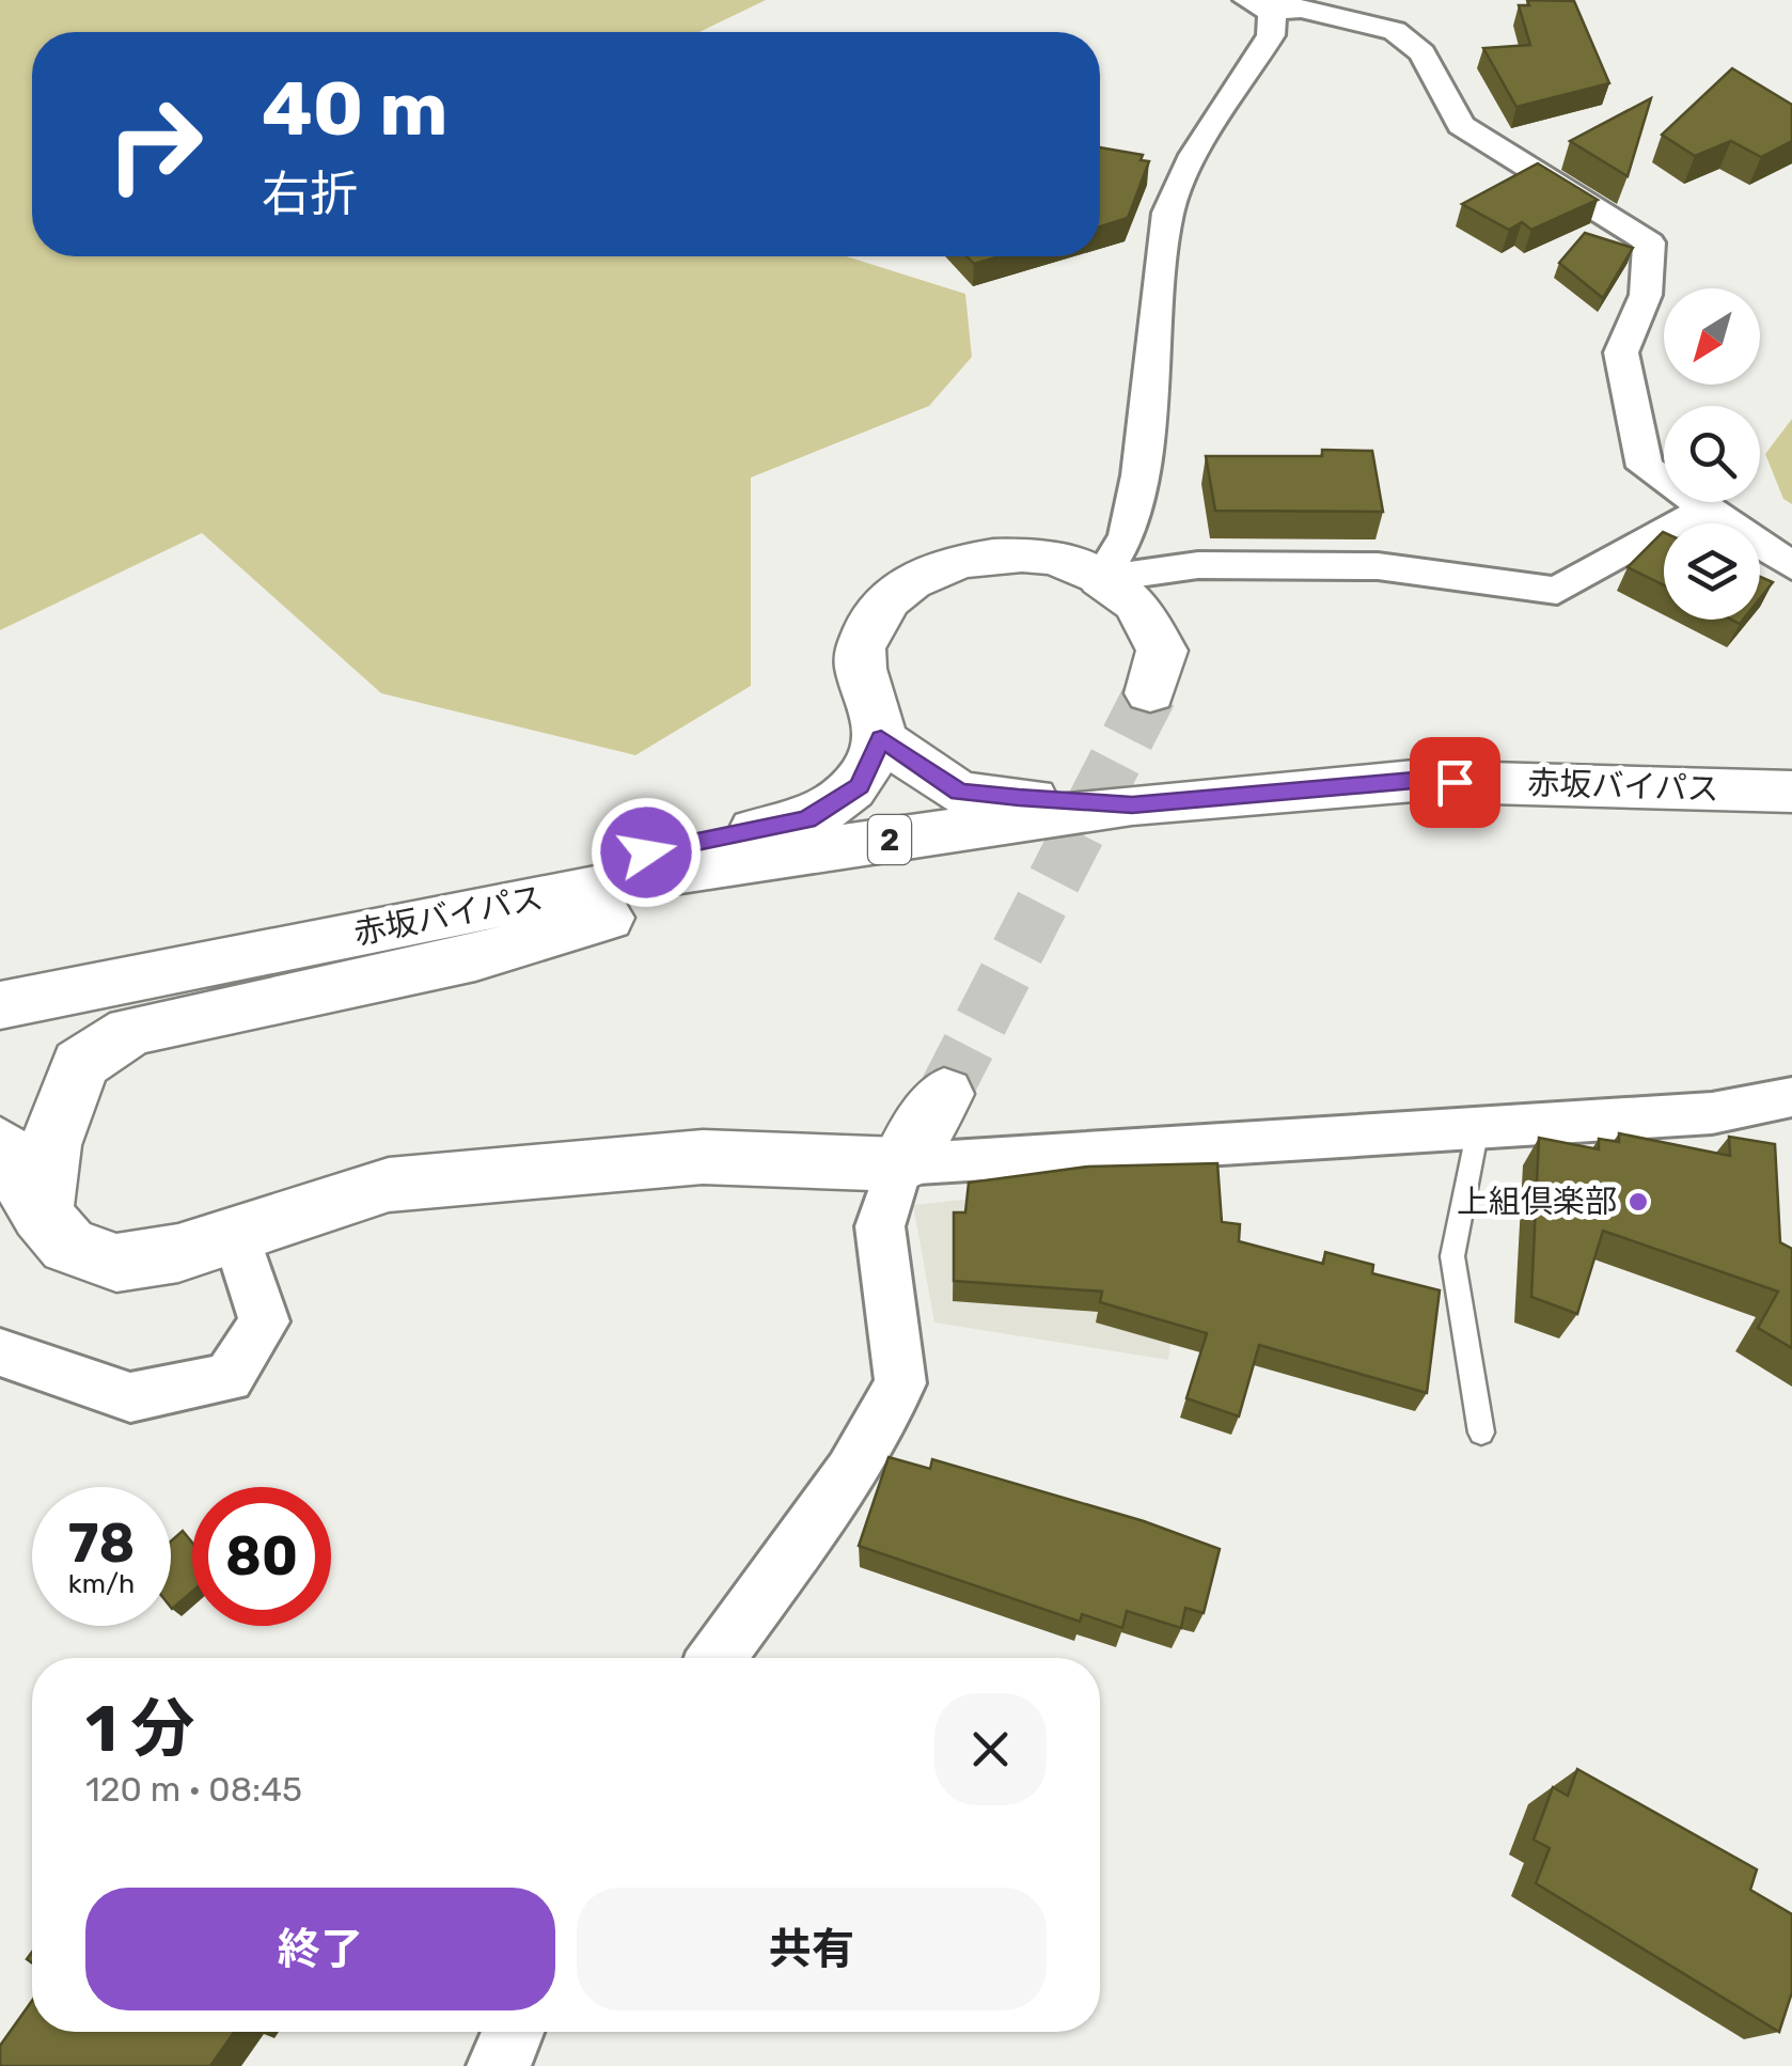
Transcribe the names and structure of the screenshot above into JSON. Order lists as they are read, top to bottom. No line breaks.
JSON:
{"streets":{"main road":["赤坂バイパス","2"]},"places":["上組倶楽部"],"north":"bottom left","page":{"turn":["40 m","右折"],"speed":"78 km/h","limit":"80","heading":["1 分","120 m · 08:45"],"buttons":["終了","共有"]}}
